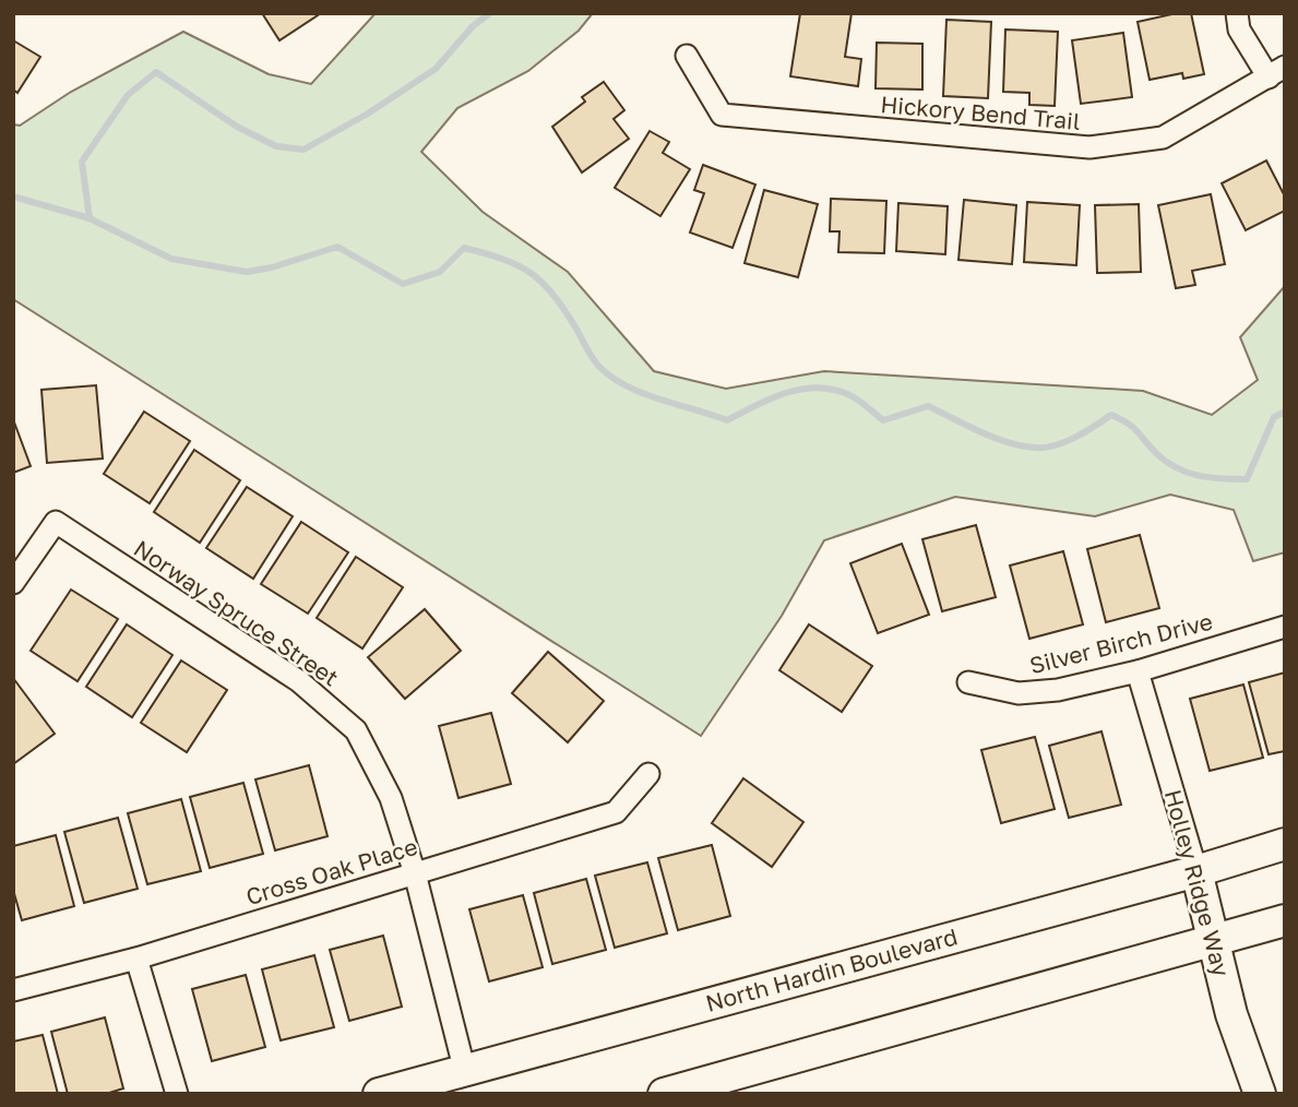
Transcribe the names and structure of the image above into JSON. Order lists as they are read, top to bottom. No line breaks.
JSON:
{"streets":{"street":["Hickory Bend Trail","Norway Spruce Street","Silver Birch Drive","Cross Oak Place","Holley Ridge Way","North Hardin Boulevard"]},"crossings":[["Norway Spruce Street","Cross Oak Place"],["Norway Spruce Street","North Hardin Boulevard"],["Silver Birch Drive","Holley Ridge Way"],["Holley Ridge Way","North Hardin Boulevard"]]}
